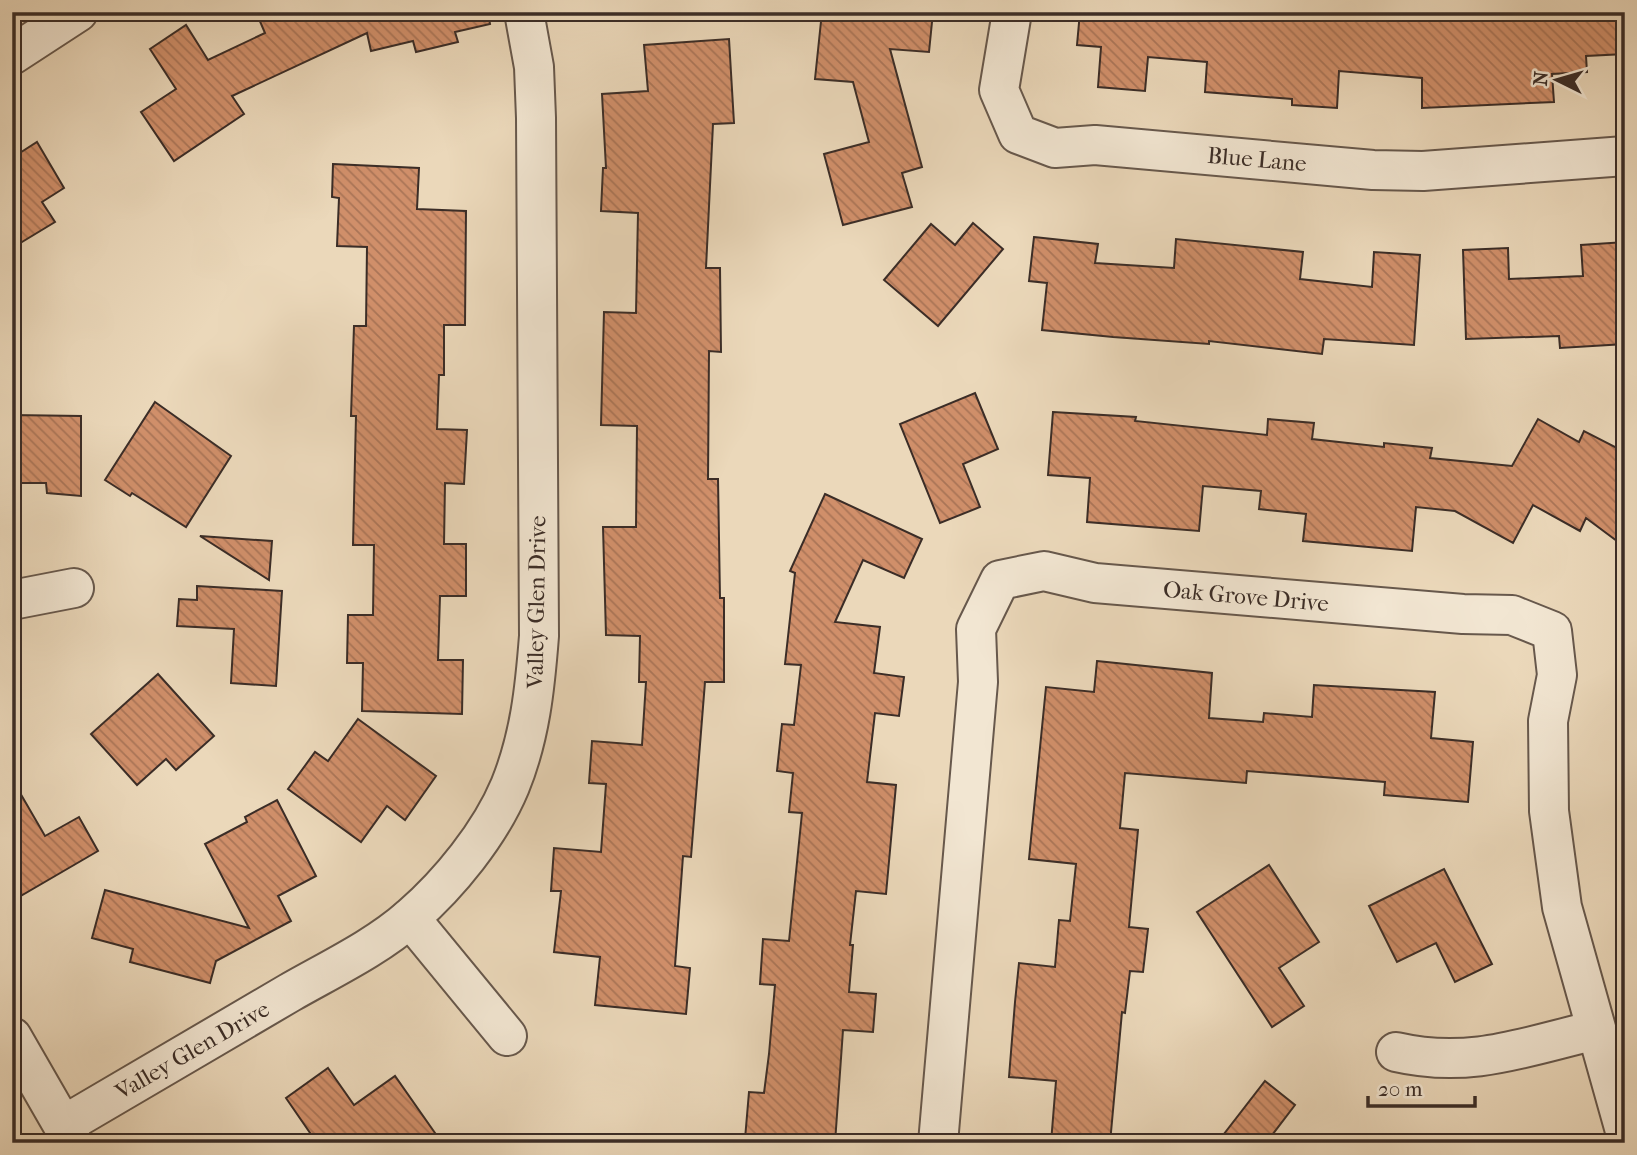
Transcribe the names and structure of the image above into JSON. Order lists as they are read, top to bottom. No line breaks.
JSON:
{"streets":{"street":["Blue Lane","Oak Grove Drive","Valley Glen Drive"]},"scale_bar":"20 m","north":"left"}
